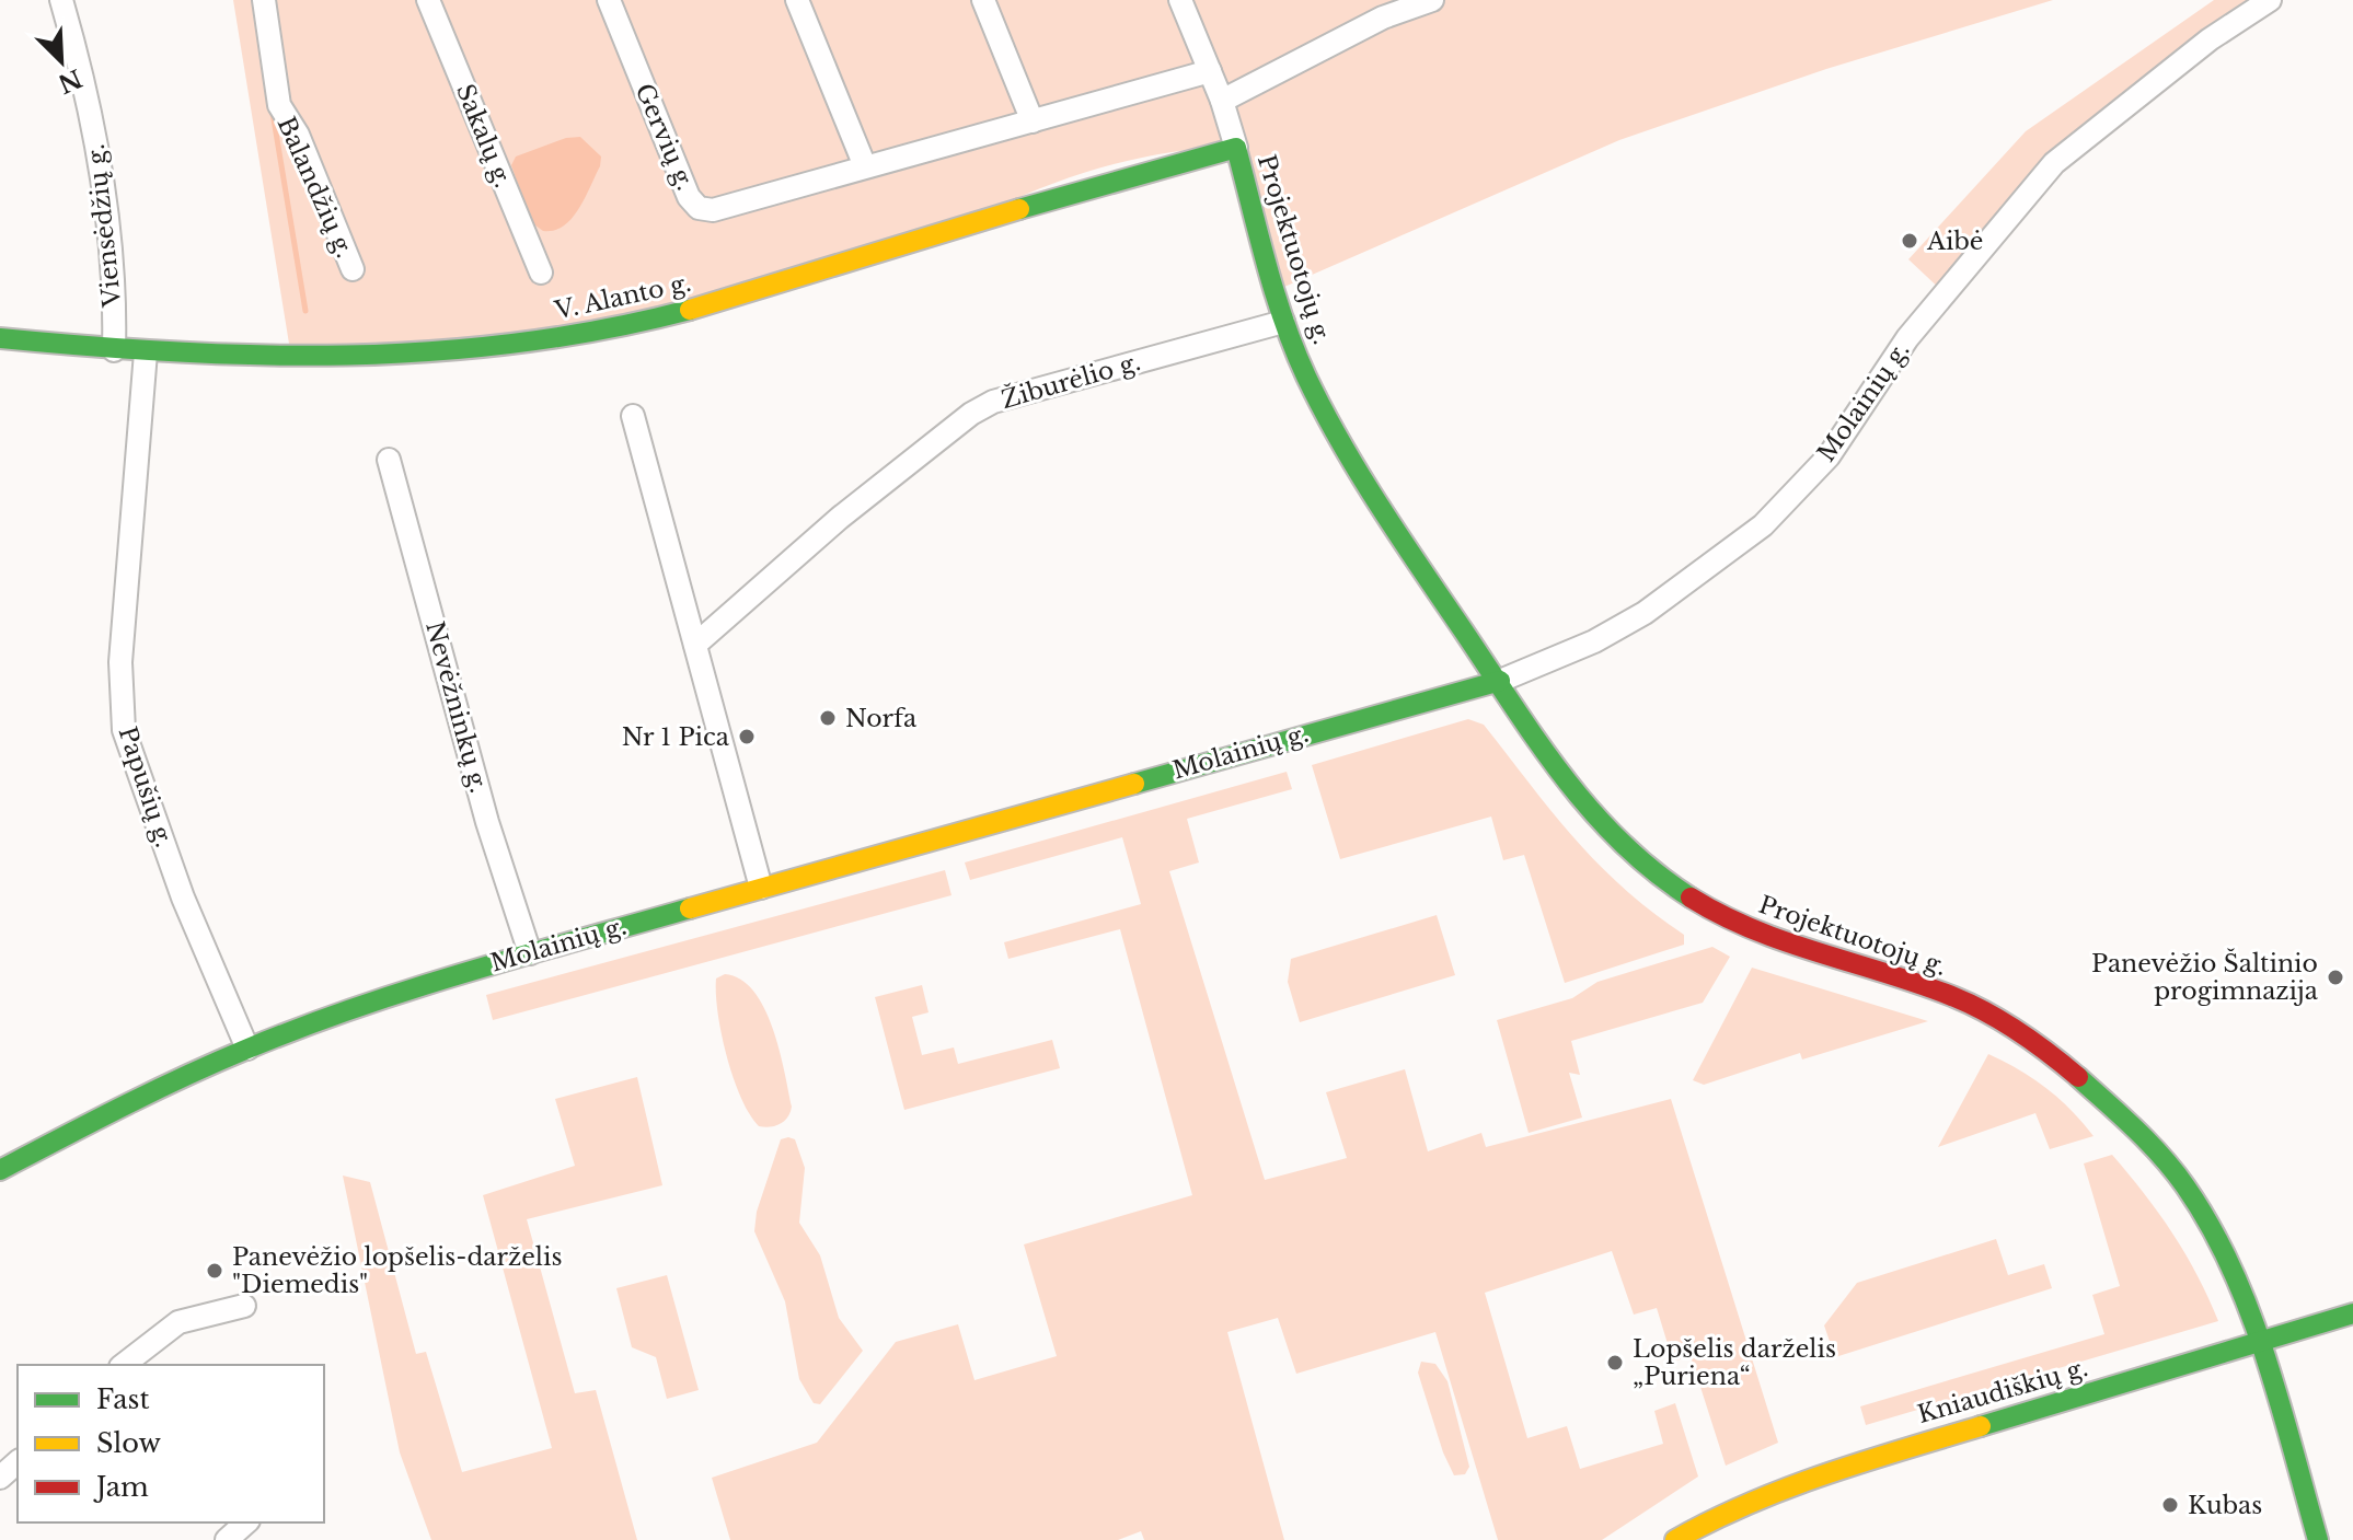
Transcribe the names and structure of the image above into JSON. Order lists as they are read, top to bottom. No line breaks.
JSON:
{"streets":{"main road":["Projektuotojų g.","V. Alanto g.","Molainių g.","Kniaudiškių g."],"street":["Sakalų g.","Gervių g.","Balandžių g.","Viensėdžių g.","Žiburėlio g.","Nevėžninkų g.","Papušių g."]},"crossings":[["Viensėdžių g.","V. Alanto g."],["Projektuotojų g.","V. Alanto g."],["Projektuotojų g.","Žiburėlio g."],["Projektuotojų g.","Molainių g."],["Projektuotojų g.","Kniaudiškių g."],["V. Alanto g.","Papušių g."],["Molainių g.","Nevėžninkų g."],["Molainių g.","Papušių g."]],"places":["Aibė","Norfa","Nr 1 Pica","Panevėžio Šaltinio progimnazija","Panevėžio lopšelis-darželis \"Diemedis\"","Lopšelis darželis „Puriena“","Kubas"],"legend":["Fast","Slow","Jam"],"north":"bottom right"}
